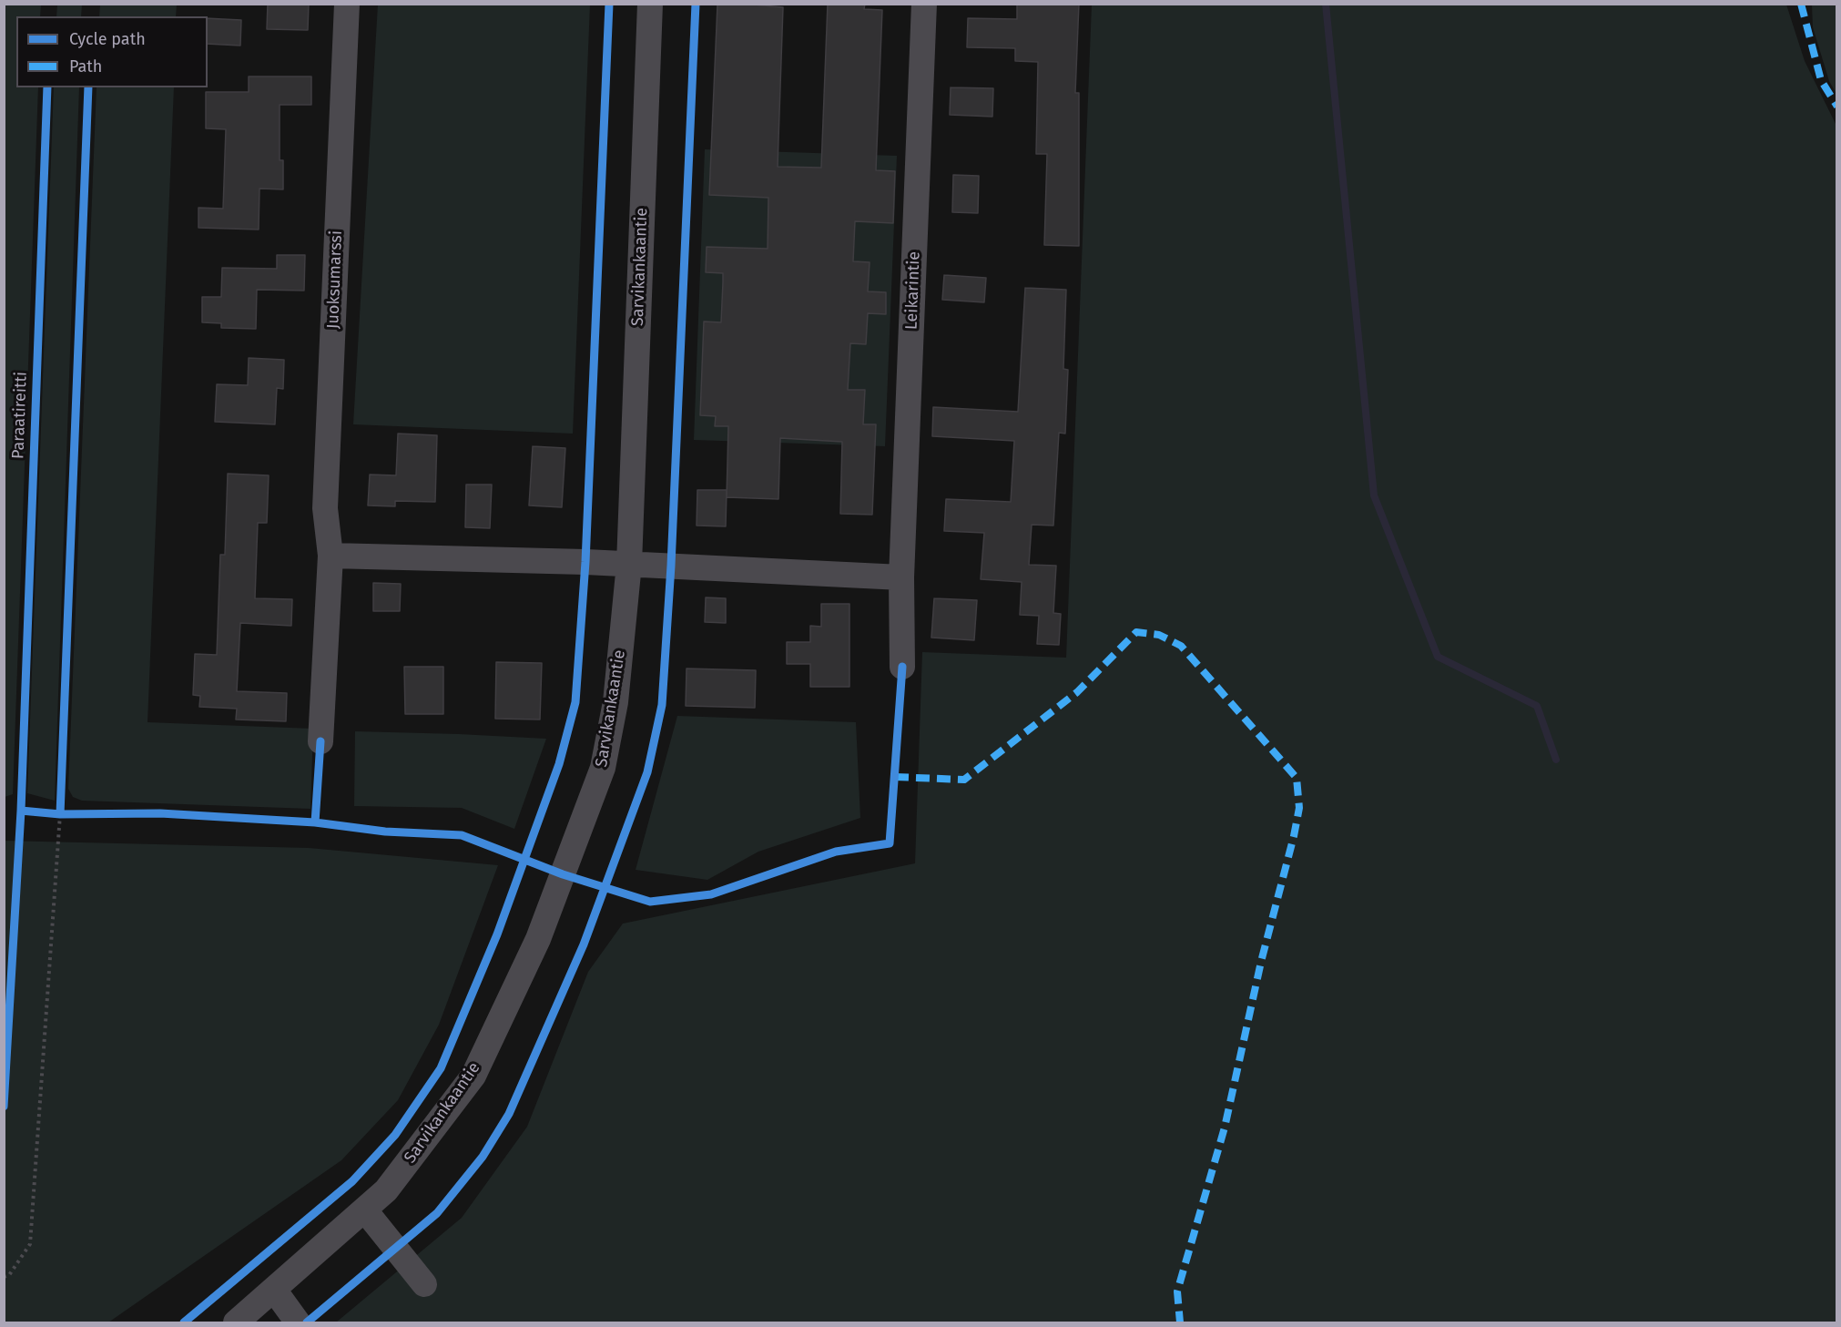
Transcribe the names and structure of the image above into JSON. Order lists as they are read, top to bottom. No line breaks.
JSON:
{"streets":{"street":["Sarvikankaantie","Juoksumarssi","Leikarintie"],"cycle path":["Paraatireitti"]},"legend":["Cycle path","Path"]}
